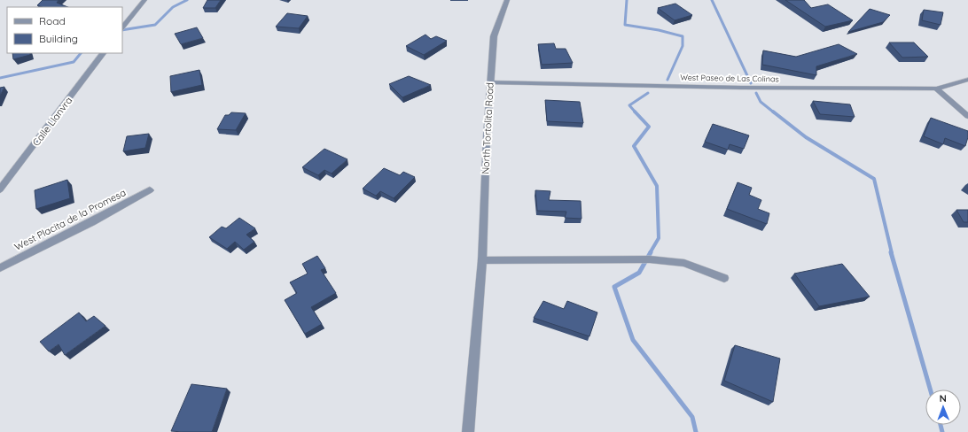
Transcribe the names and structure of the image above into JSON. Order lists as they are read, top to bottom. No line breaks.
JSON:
{"streets":{"street":["West Paseo de Las Colinas","Calle Llanvra","North Tortolita Road","West Placita de la Promesa"]},"crossings":[["West Paseo de Las Colinas","North Tortolita Road"]],"legend":["Road","Building"],"north":"top"}
